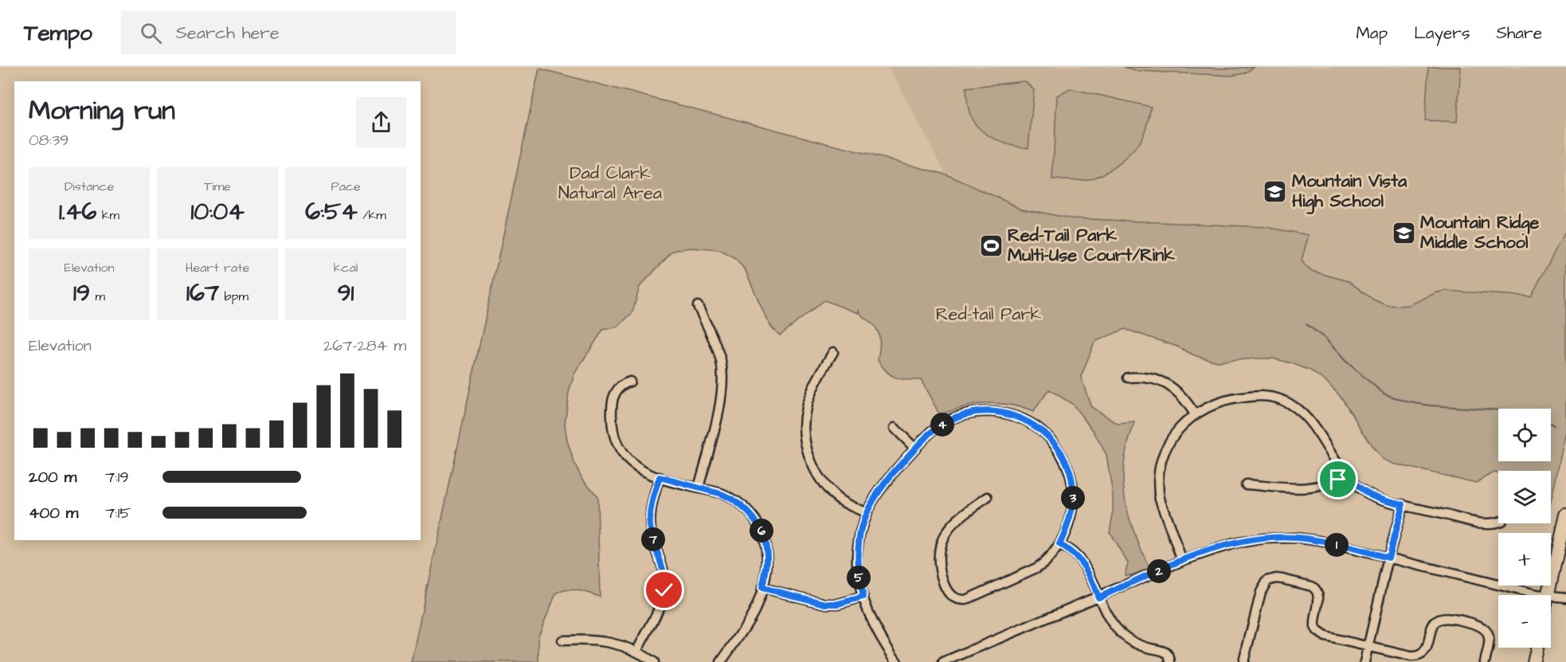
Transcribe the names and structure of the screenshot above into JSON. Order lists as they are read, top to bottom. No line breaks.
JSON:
{"parks":["Dad Clark Natural Area","Red-tail Park"],"places":{"school or university":["Mountain Vista High School","Mountain Ridge Middle School"],"sports":["Red-Tail Park Multi-Use Court/Rink"]},"page":{"header":"Tempo","search":"Search here","nav":["Map","Layers","Share"],"heading":["Morning run","08:39"],"stats":[["Distance","1.46 km"],["Time","10:04"],["Pace","6:54 /km"],["Elevation","19 m"],["Heart rate","167 bpm"],["kcal","91"]],"chart":["Elevation","267–284 m"],"map_buttons":["+","−"],"pins":["4","3","6","7","1","2","5"],"list":[{"name":"200 m","note":"7:19"},{"name":"400 m","note":"7:15"}]}}
